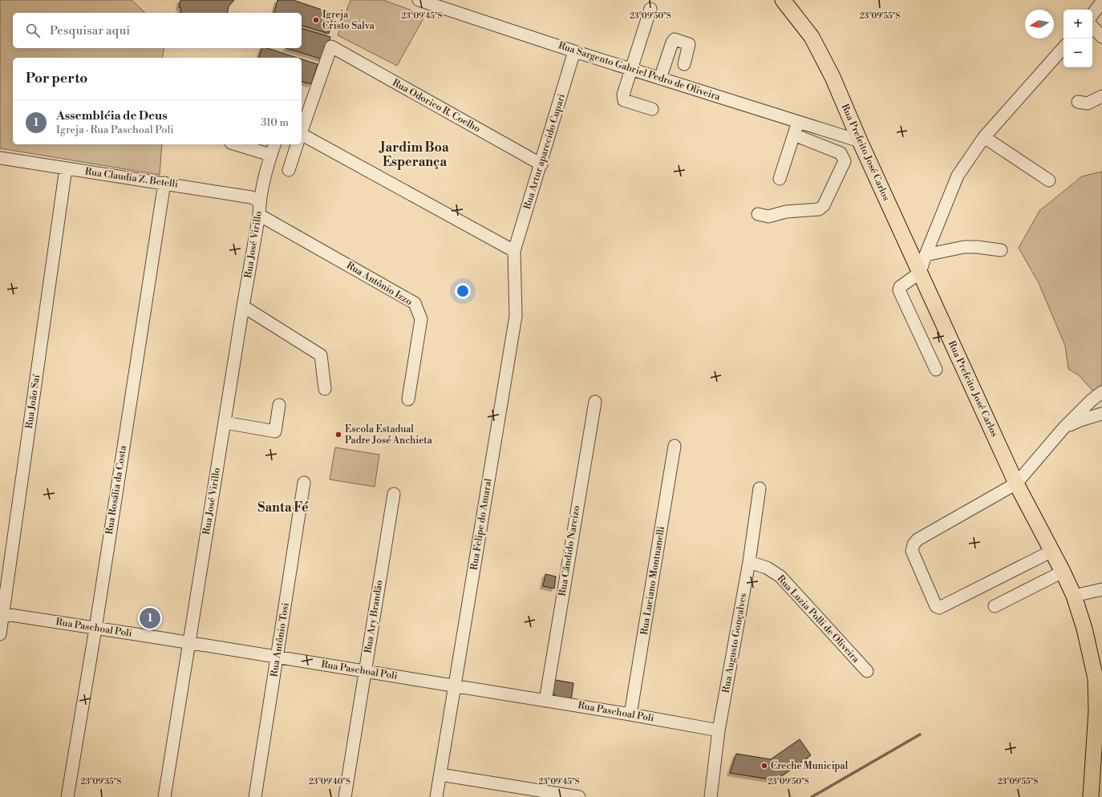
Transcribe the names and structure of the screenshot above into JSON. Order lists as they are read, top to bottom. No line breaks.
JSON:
{"streets":{"main road":["Rua Prefeito José Carlos"],"street":["Rua Sargento Gabriel Pedro de Oliveira","Rua Odorico R. Coelho","Rua Artur aparecido Cupari","Rua Claudia Z. Betelli","Rua José Virillo","Rua Antônio Izzo","Rua João Saí","Rua Rosália da Costa","Rua Felipe do Amaral","Rua Cândido Narcizo","Rua Luciano Montuanelli","Rua Ary Brandão","Rua Luzia Polli de Oliveira","Rua Paschoal Poli","Rua Antônio Tosi","Rua Augusto Gonçalves"]},"crossings":[["Rua Sargento Gabriel Pedro de Oliveira","Rua Artur aparecido Cupari"],["Rua Sargento Gabriel Pedro de Oliveira","Rua Prefeito José Carlos"],["Rua Odorico R. Coelho","Rua Artur aparecido Cupari"],["Rua Artur aparecido Cupari","Rua Felipe do Amaral"],["Rua Claudia Z. Betelli","Rua José Virillo"],["Rua Claudia Z. Betelli","Rua Antônio Izzo"],["Rua Claudia Z. Betelli","Rua João Saí"],["Rua Claudia Z. Betelli","Rua Rosália da Costa"],["Rua José Virillo","Rua Antônio Izzo"],["Rua José Virillo","Rua Paschoal Poli"],["Rua João Saí","Rua Paschoal Poli"],["Rua Rosália da Costa","Rua Paschoal Poli"],["Rua Felipe do Amaral","Rua Paschoal Poli"],["Rua Cândido Narcizo","Rua Paschoal Poli"],["Rua Luciano Montuanelli","Rua Paschoal Poli"],["Rua Ary Brandão","Rua Paschoal Poli"],["Rua Luzia Polli de Oliveira","Rua Augusto Gonçalves"],["Rua Paschoal Poli","Rua Antônio Tosi"],["Rua Paschoal Poli","Rua Augusto Gonçalves"]],"districts":["Jardim Boa Esperança","Santa Fé"],"places":["Igreja Cristo Salva","Escola Estadual Padre José Anchieta","Creche Municipal"],"north":"left","page":{"map_buttons":["+","−"],"search":"Pesquisar aqui","heading":"Por perto","list":[{"mark":"1","name":"Assembléia de Deus","note":"Igreja · Rua Paschoal Poli","value":"310 m"}],"pins":"1"},"coordinates":["23°09'45\"S","23°09'50\"S","23°09'55\"S","23°09'35\"S","23°09'40\"S"]}
